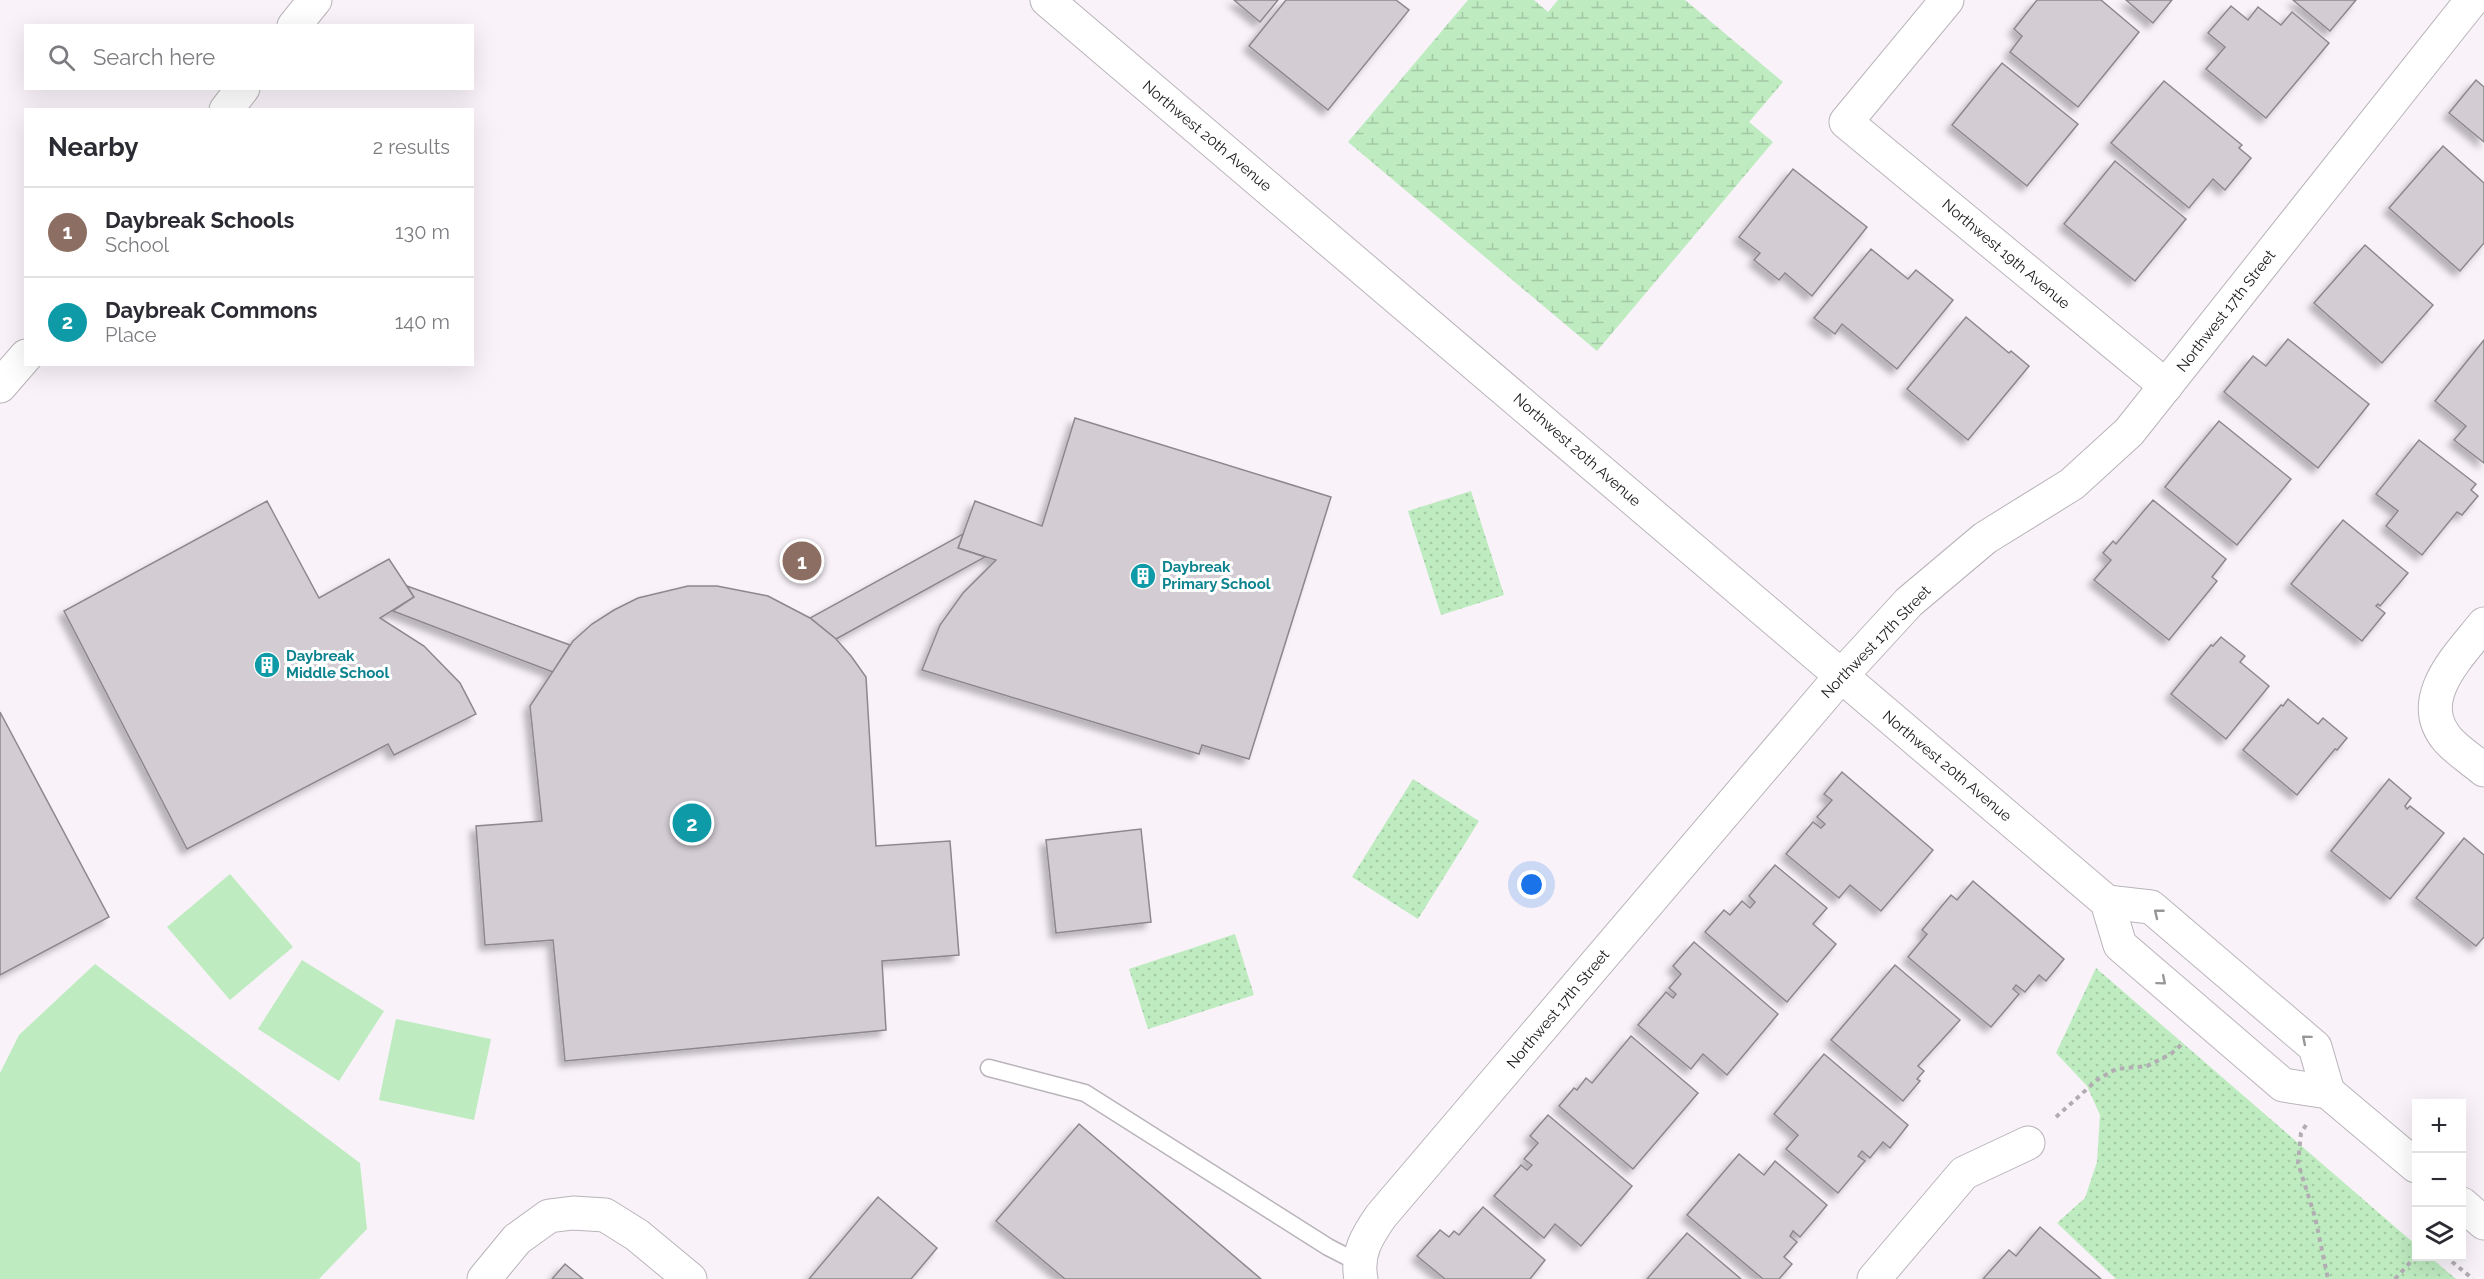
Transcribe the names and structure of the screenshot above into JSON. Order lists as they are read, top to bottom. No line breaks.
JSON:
{"streets":{"street":["Northwest 20th Avenue","Northwest 19th Avenue","Northwest 17th Street"]},"crossings":[["Northwest 20th Avenue","Northwest 17th Street"],["Northwest 19th Avenue","Northwest 17th Street"]],"places":{"building":["Daybreak Primary School","Daybreak Middle School"]},"page":{"search":"Search here","heading":["Nearby","2 results"],"list":[{"mark":"1","name":"Daybreak Schools","note":"School","value":"130 m"},{"mark":"2","name":"Daybreak Commons","note":"Place","value":"140 m"}],"pins":["1","2"],"map_buttons":["+","−"]}}
